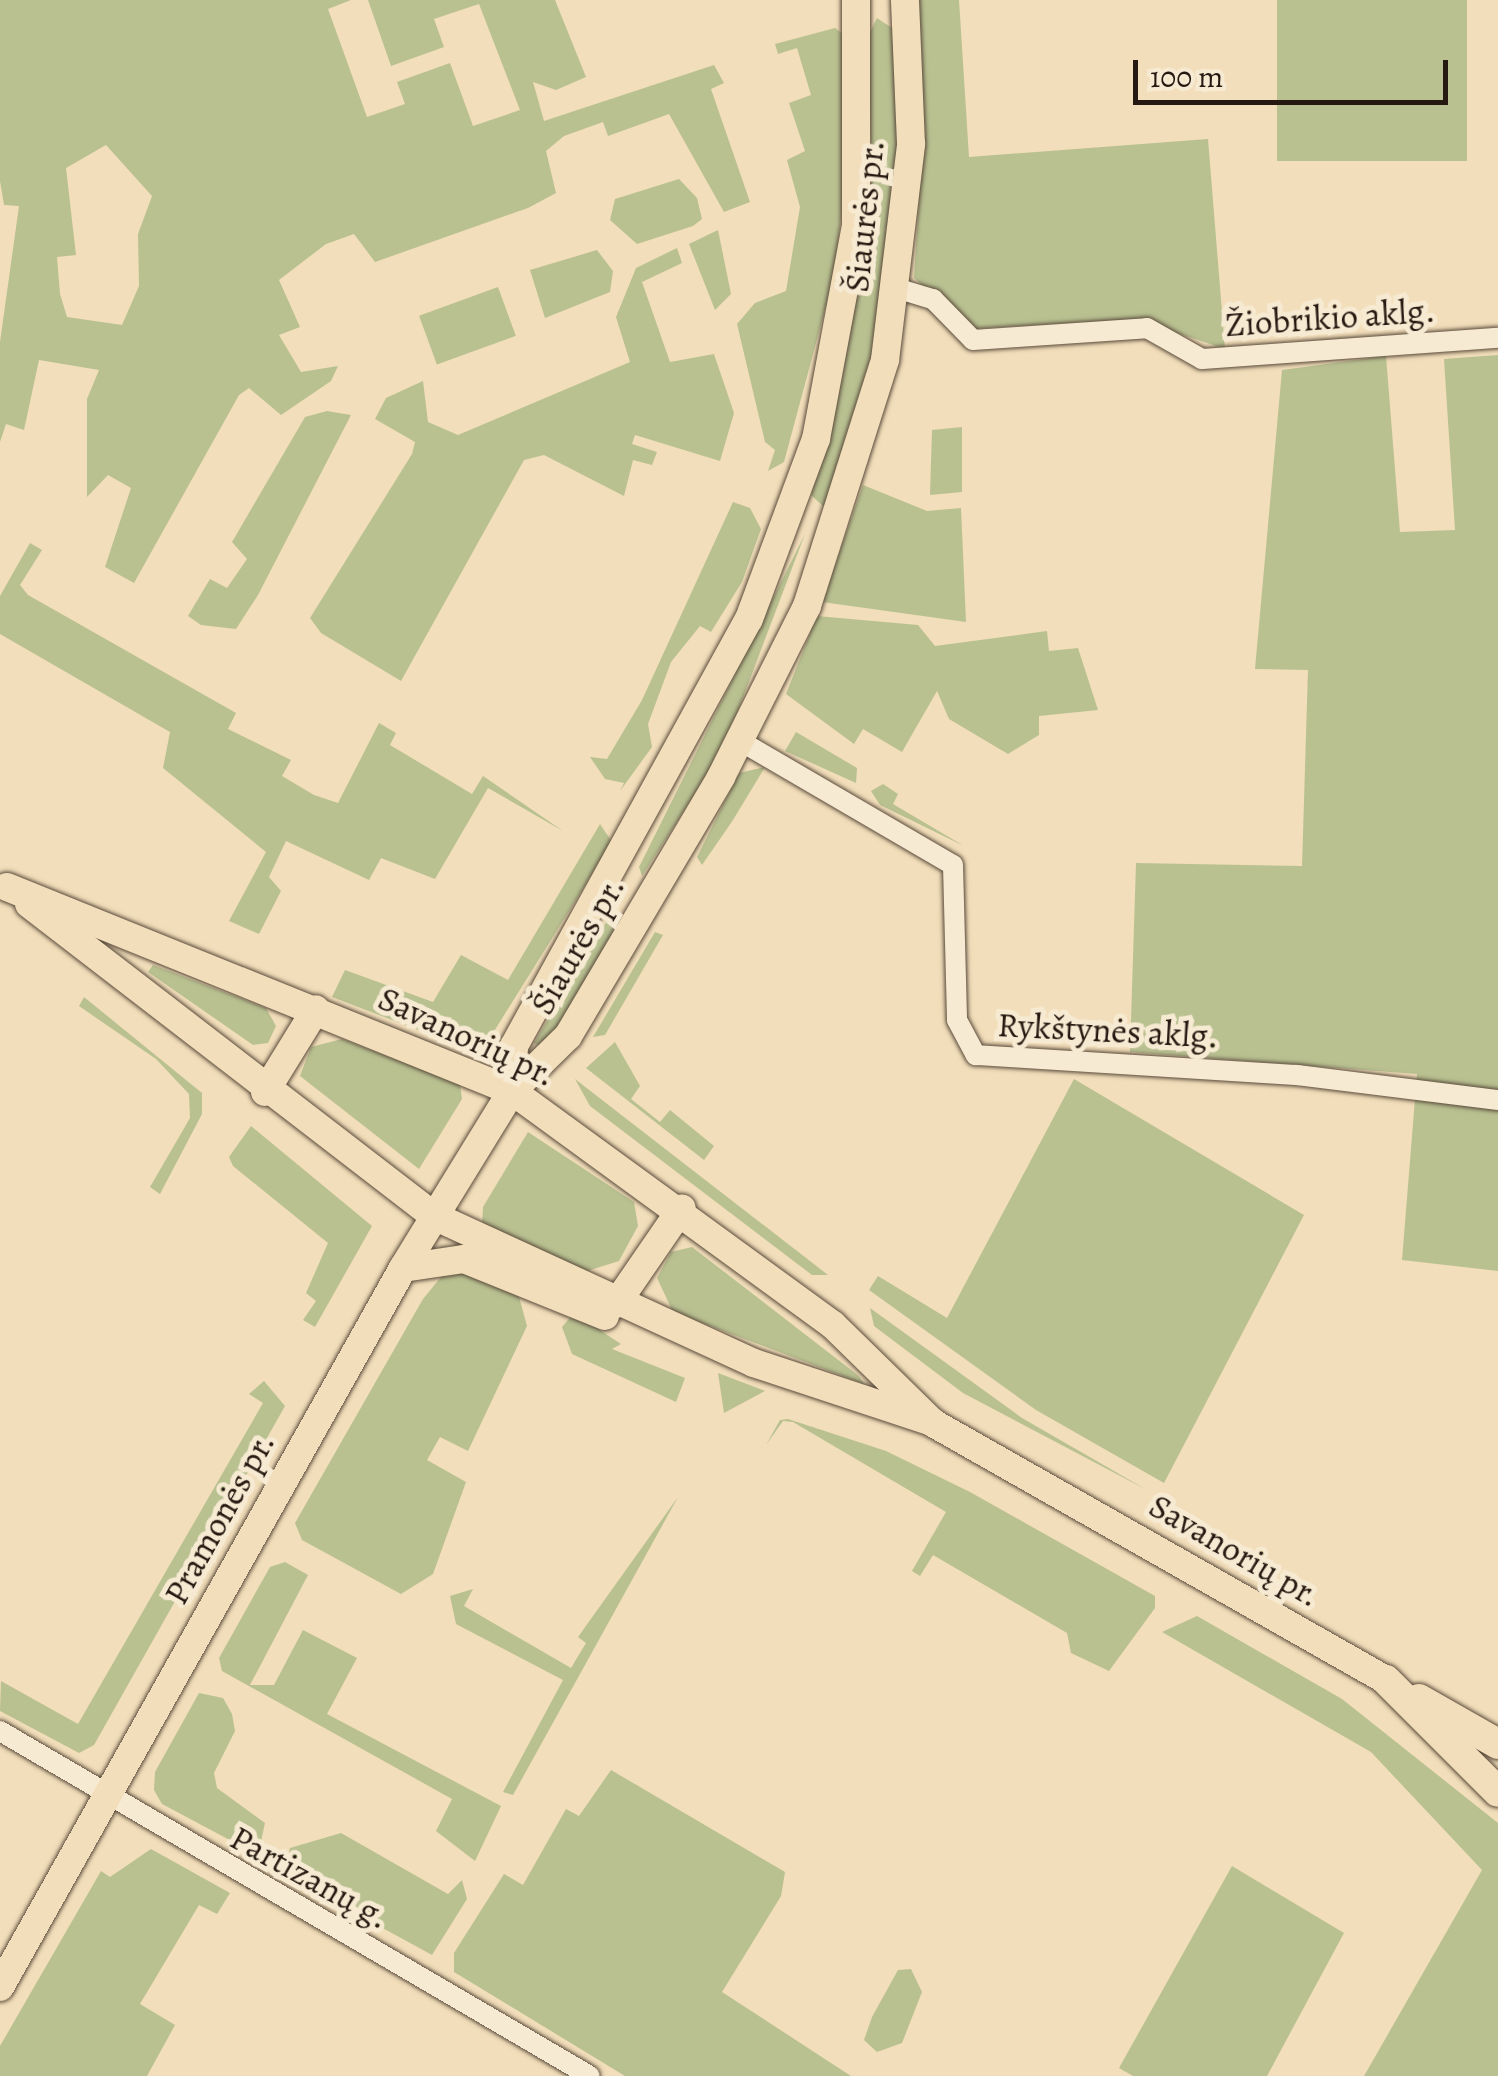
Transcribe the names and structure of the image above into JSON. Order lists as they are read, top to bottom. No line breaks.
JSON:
{"streets":{"highway":["Savanorių pr."],"main road":["Šiaurės pr.","Pramonės pr."],"street":["Žiobrikio aklg.","Rykštynės aklg.","Partizanų g."]},"crossings":[["Šiaurės pr.","Žiobrikio aklg."],["Šiaurės pr.","Rykštynės aklg."],["Šiaurės pr.","Savanorių pr."],["Šiaurės pr.","Pramonės pr."],["Savanorių pr.","Pramonės pr."],["Pramonės pr.","Partizanų g."]],"scale_bar":"100 m"}
